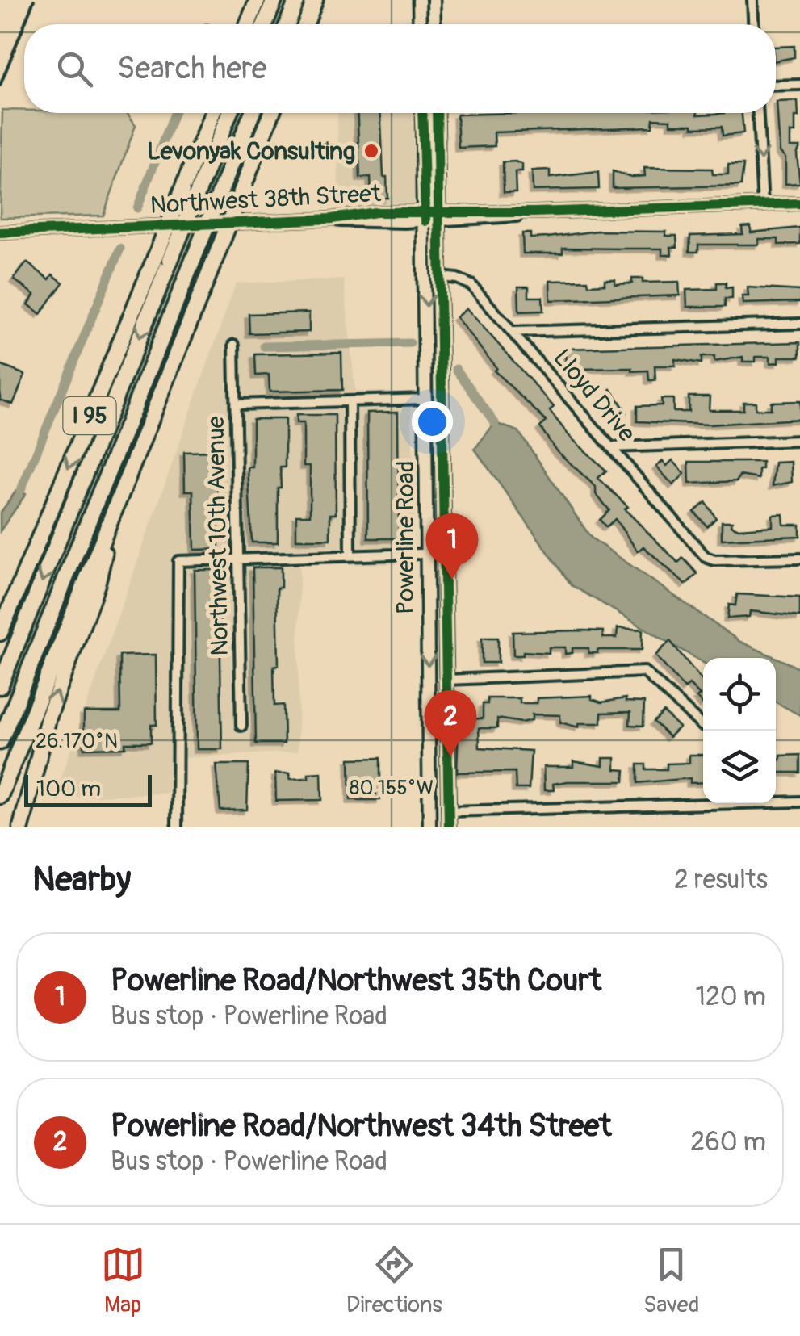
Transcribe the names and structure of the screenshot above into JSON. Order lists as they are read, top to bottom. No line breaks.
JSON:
{"streets":{"highway":["I 95"],"main road":["Powerline Road"],"street":["Northwest 38th Street","Lloyd Drive","Northwest 10th Avenue"]},"crossings":[["Northwest 38th Street","Powerline Road"],["Lloyd Drive","Powerline Road"]],"places":["Levonyak Consulting"],"scale_bar":"100 m","page":{"search":"Search here","pins":["1","2"],"scale":"100 m","heading":["Nearby","2 results"],"list":[{"mark":"1","name":"Powerline Road/Northwest 35th Court","note":"Bus stop · Powerline Road","value":"120 m"},{"mark":"2","name":"Powerline Road/Northwest 34th Street","note":"Bus stop · Powerline Road","value":"260 m"}],"nav":["Map","Directions","Saved"]},"coordinates":["26.170°N","80.155°W"]}
